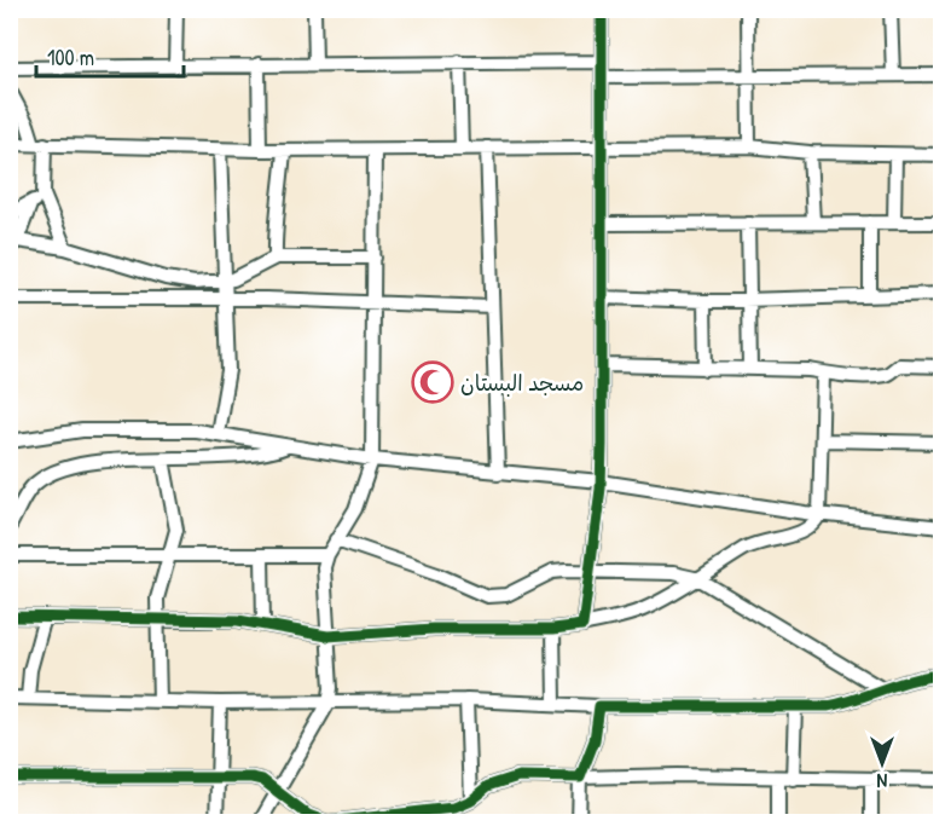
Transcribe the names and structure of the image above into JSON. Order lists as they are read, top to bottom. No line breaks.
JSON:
{"places":{"mosque":["مسجد البستان"]},"scale_bar":"100 m","north":"bottom"}
